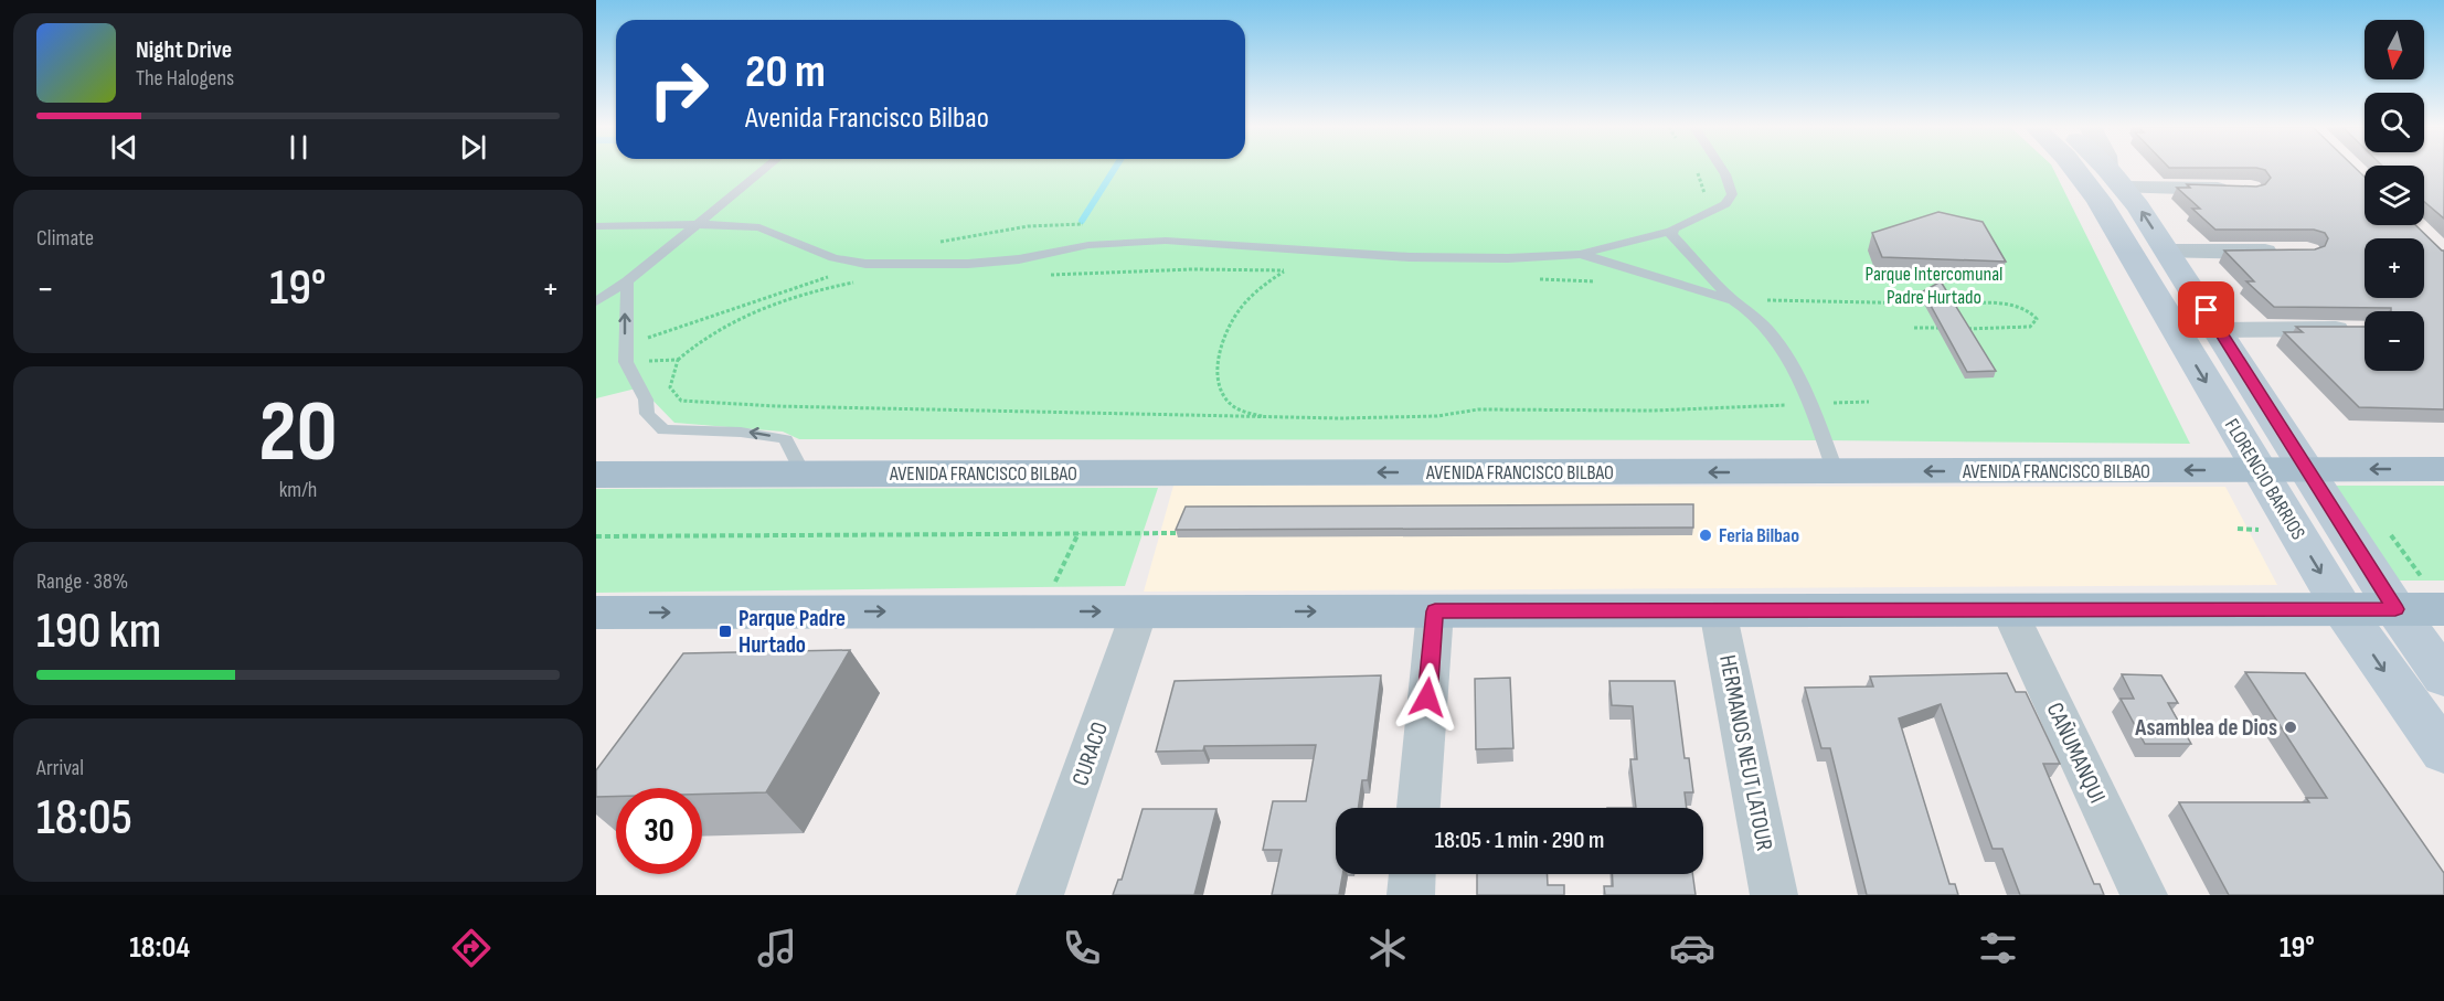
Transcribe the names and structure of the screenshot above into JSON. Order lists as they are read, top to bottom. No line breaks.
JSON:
{"streets":{"main road":["AVENIDA FRANCISCO BILBAO","FLORENCIO BARRIOS"],"street":["HERMANOS NEUT LATOUR","CAÑUMANQUI","CURACO"]},"crossings":[["AVENIDA FRANCISCO BILBAO","FLORENCIO BARRIOS"]],"parks":["Parque Intercomunal Padre Hurtado"],"places":{"other":["Feria Bilbao","Asamblea de Dios"],"transit":["Parque Padre Hurtado"]},"north":"bottom","page":{"map_buttons":["+","−"],"turn":["20 m","Avenida Francisco Bilbao"],"song":["Night Drive","The Halogens"],"tile":["Climate",["20","km/h"],["Range · 38%","190 km"],["Arrival","18:05"]],"heat":["−","19°","+"],"limit":"30","trip":"18:05 · 1 min · 290 m","tabs":["18:04","19°"]}}
